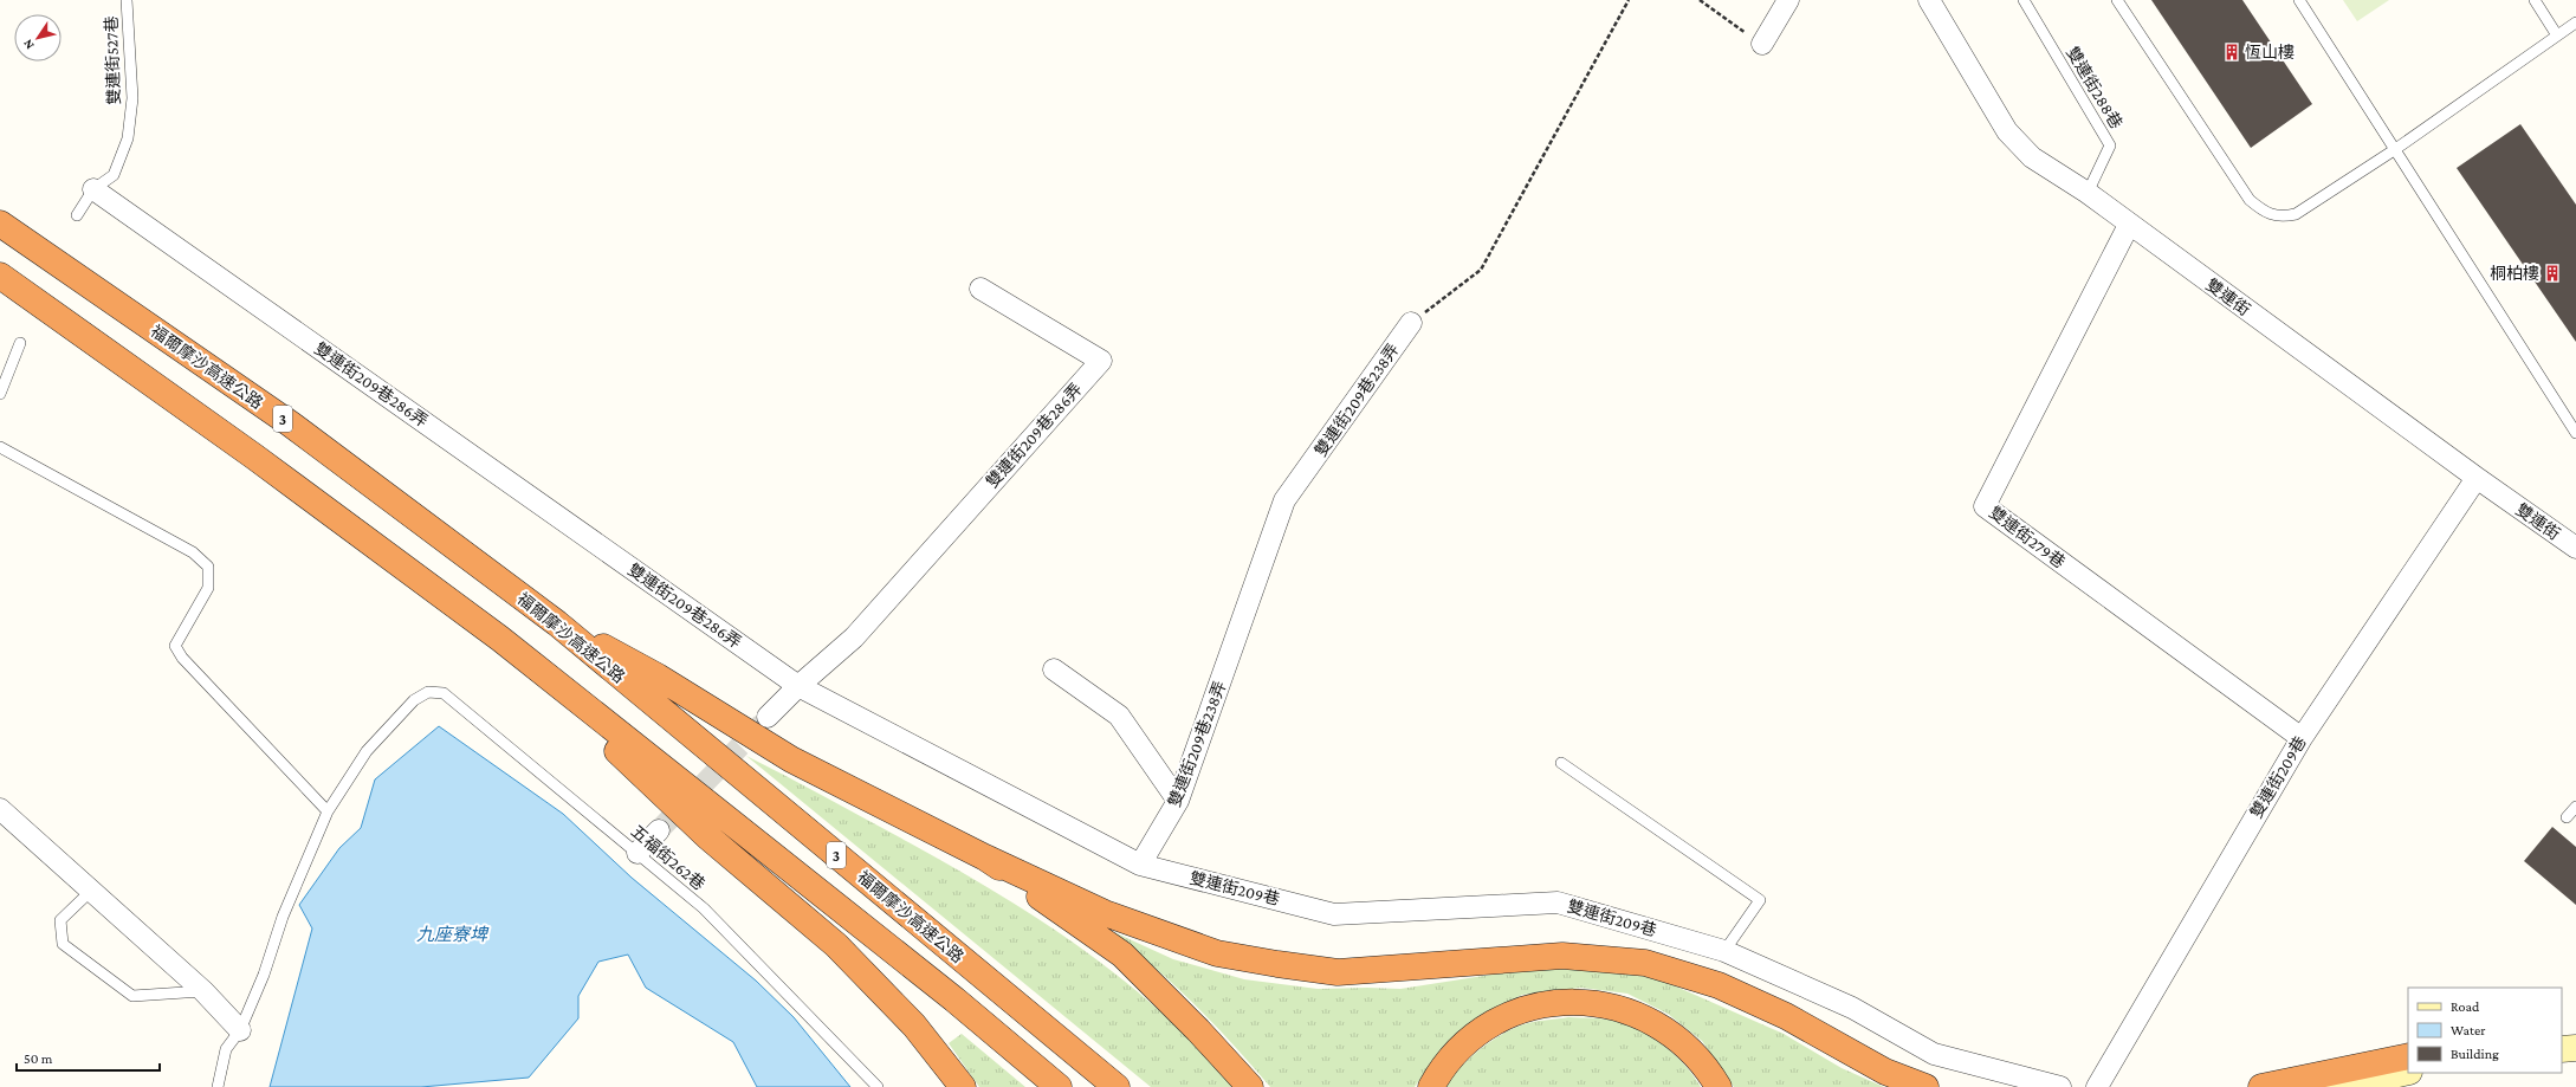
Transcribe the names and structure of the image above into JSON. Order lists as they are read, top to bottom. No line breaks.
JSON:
{"streets":{"highway":["福爾摩沙高速公路","3"],"street":["雙連街","雙連街209巷286弄","雙連街209巷238弄","雙連街279巷","雙連街209巷"],"lane":["雙連街527巷","雙連街288巷","五福街262巷"]},"crossings":[["雙連街527巷","雙連街209巷286弄"],["雙連街288巷","雙連街"],["雙連街","雙連街279巷"],["雙連街","雙連街209巷"],["雙連街209巷238弄","雙連街209巷"],["雙連街279巷","雙連街209巷"]],"water":["九座寮埤"],"places":{"building":["恆山樓","桐柏樓"]},"legend":["Road","Water","Building"],"scale_bar":"50 m","north":"bottom left"}
